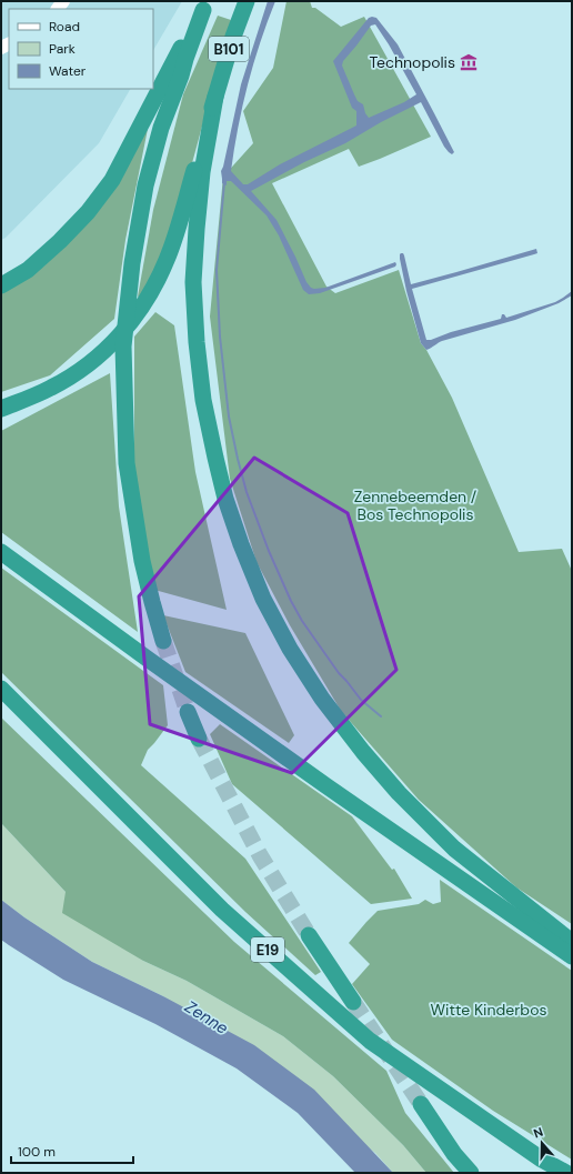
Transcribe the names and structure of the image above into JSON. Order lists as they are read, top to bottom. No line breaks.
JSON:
{"streets":{"highway":["B101","E19"]},"water":["Zenne"],"parks":["Zennebeemden / Bos Technopolis","Witte Kinderbos"],"places":{"museum":["Technopolis"]},"legend":["Road","Park","Water"],"scale_bar":"100 m","north":"top"}
